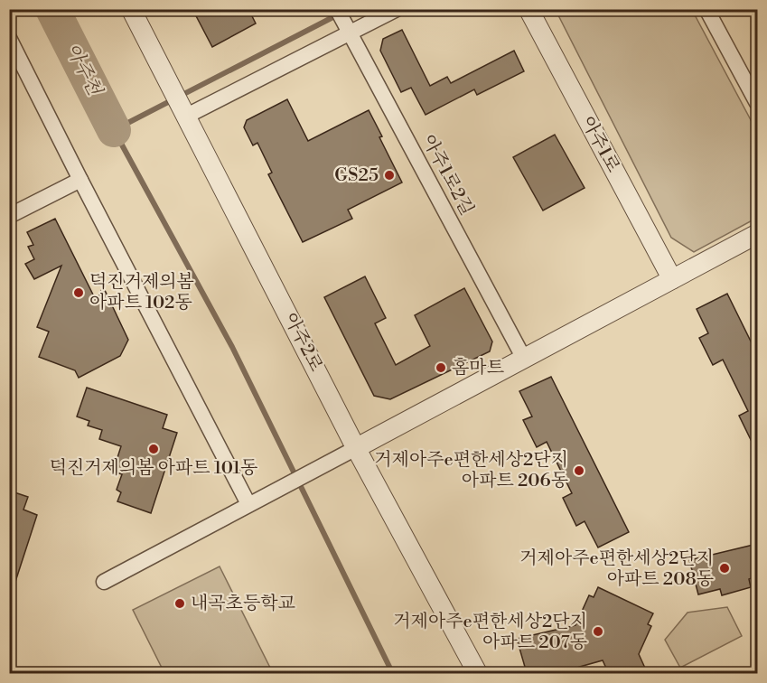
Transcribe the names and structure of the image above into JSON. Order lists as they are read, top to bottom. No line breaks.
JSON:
{"streets":{"street":["아주1로","아주1로2길","아주2로"]},"water":["아주천"],"places":["GS25","덕진거제의봄 아파트 102동","홈마트","덕진거제의봄 아파트 101동","거제아주e편한세상2단지 아파트 206동","거제아주e편한세상2단지 아파트 208동","내곡초등학교","거제아주e편한세상2단지 아파트 207동"]}
